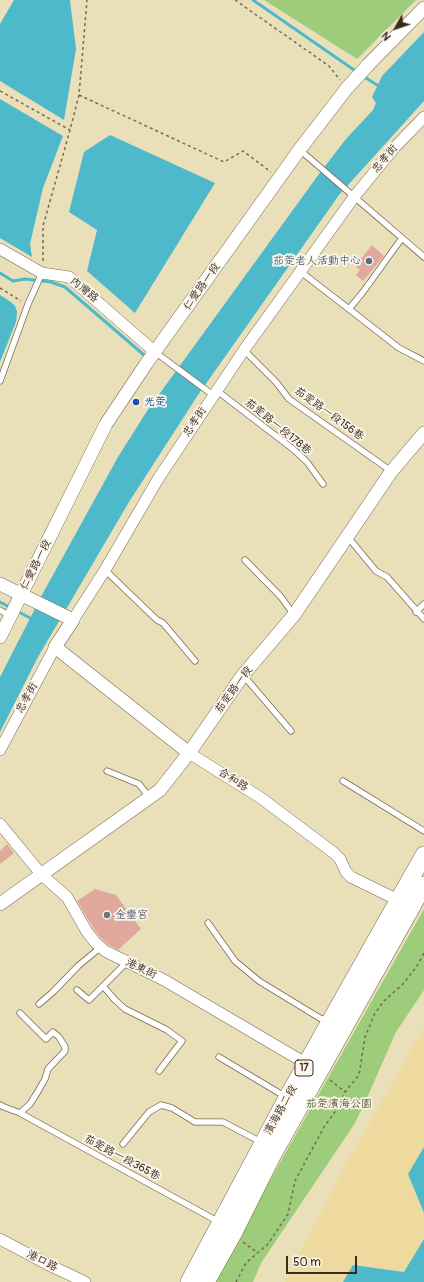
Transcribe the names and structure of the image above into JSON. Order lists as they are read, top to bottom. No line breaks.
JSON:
{"streets":{"main road":["17","濱海路二段"],"street":["忠孝街","仁愛路一段","內灣路","茄萣路一段","合和路","港東街","港口路"],"lane":["茄萣路一段156巷","茄萣路一段178巷","茄萣路一段365巷"]},"crossings":[["忠孝街","茄萣路一段156巷"],["忠孝街","茄萣路一段178巷"],["忠孝街","合和路"],["仁愛路一段","內灣路"],["仁愛路一段","茄萣路一段178巷"],["內灣路","茄萣路一段178巷"],["茄萣路一段156巷","茄萣路一段"],["茄萣路一段","合和路"],["茄萣路一段","港東街"],["合和路","濱海路二段"],["港東街","濱海路二段"],["濱海路二段","茄萣路一段365巷"]],"parks":["茄萣濱海公園"],"places":["茄萣老人活動中心","光萣","金鑾宮"],"scale_bar":"50 m","north":"bottom left"}
